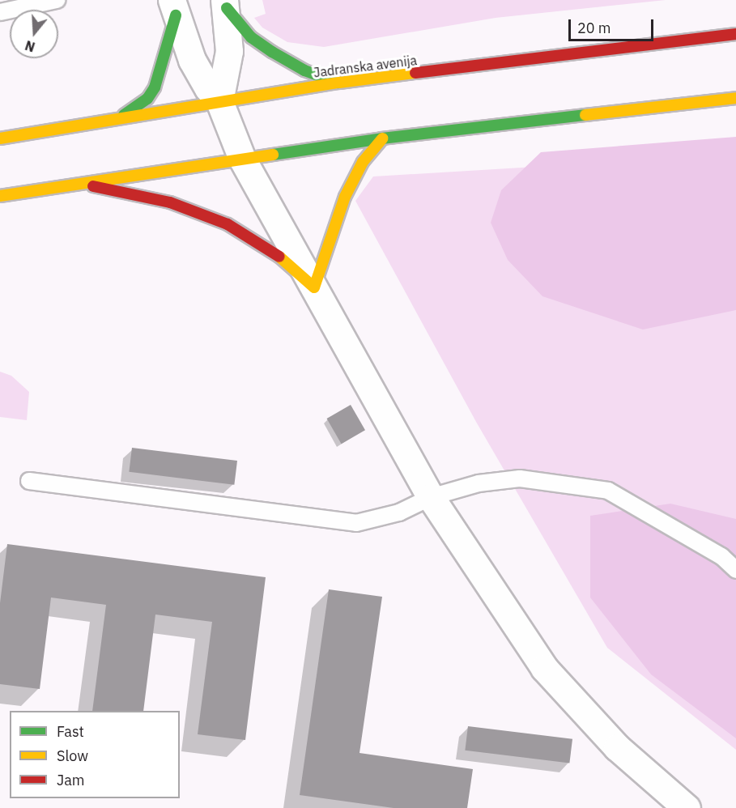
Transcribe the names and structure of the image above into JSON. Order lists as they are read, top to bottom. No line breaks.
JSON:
{"streets":{"main road":["Jadranska avenija"]},"legend":["Fast","Slow","Jam"],"scale_bar":"20 m","north":"bottom"}
